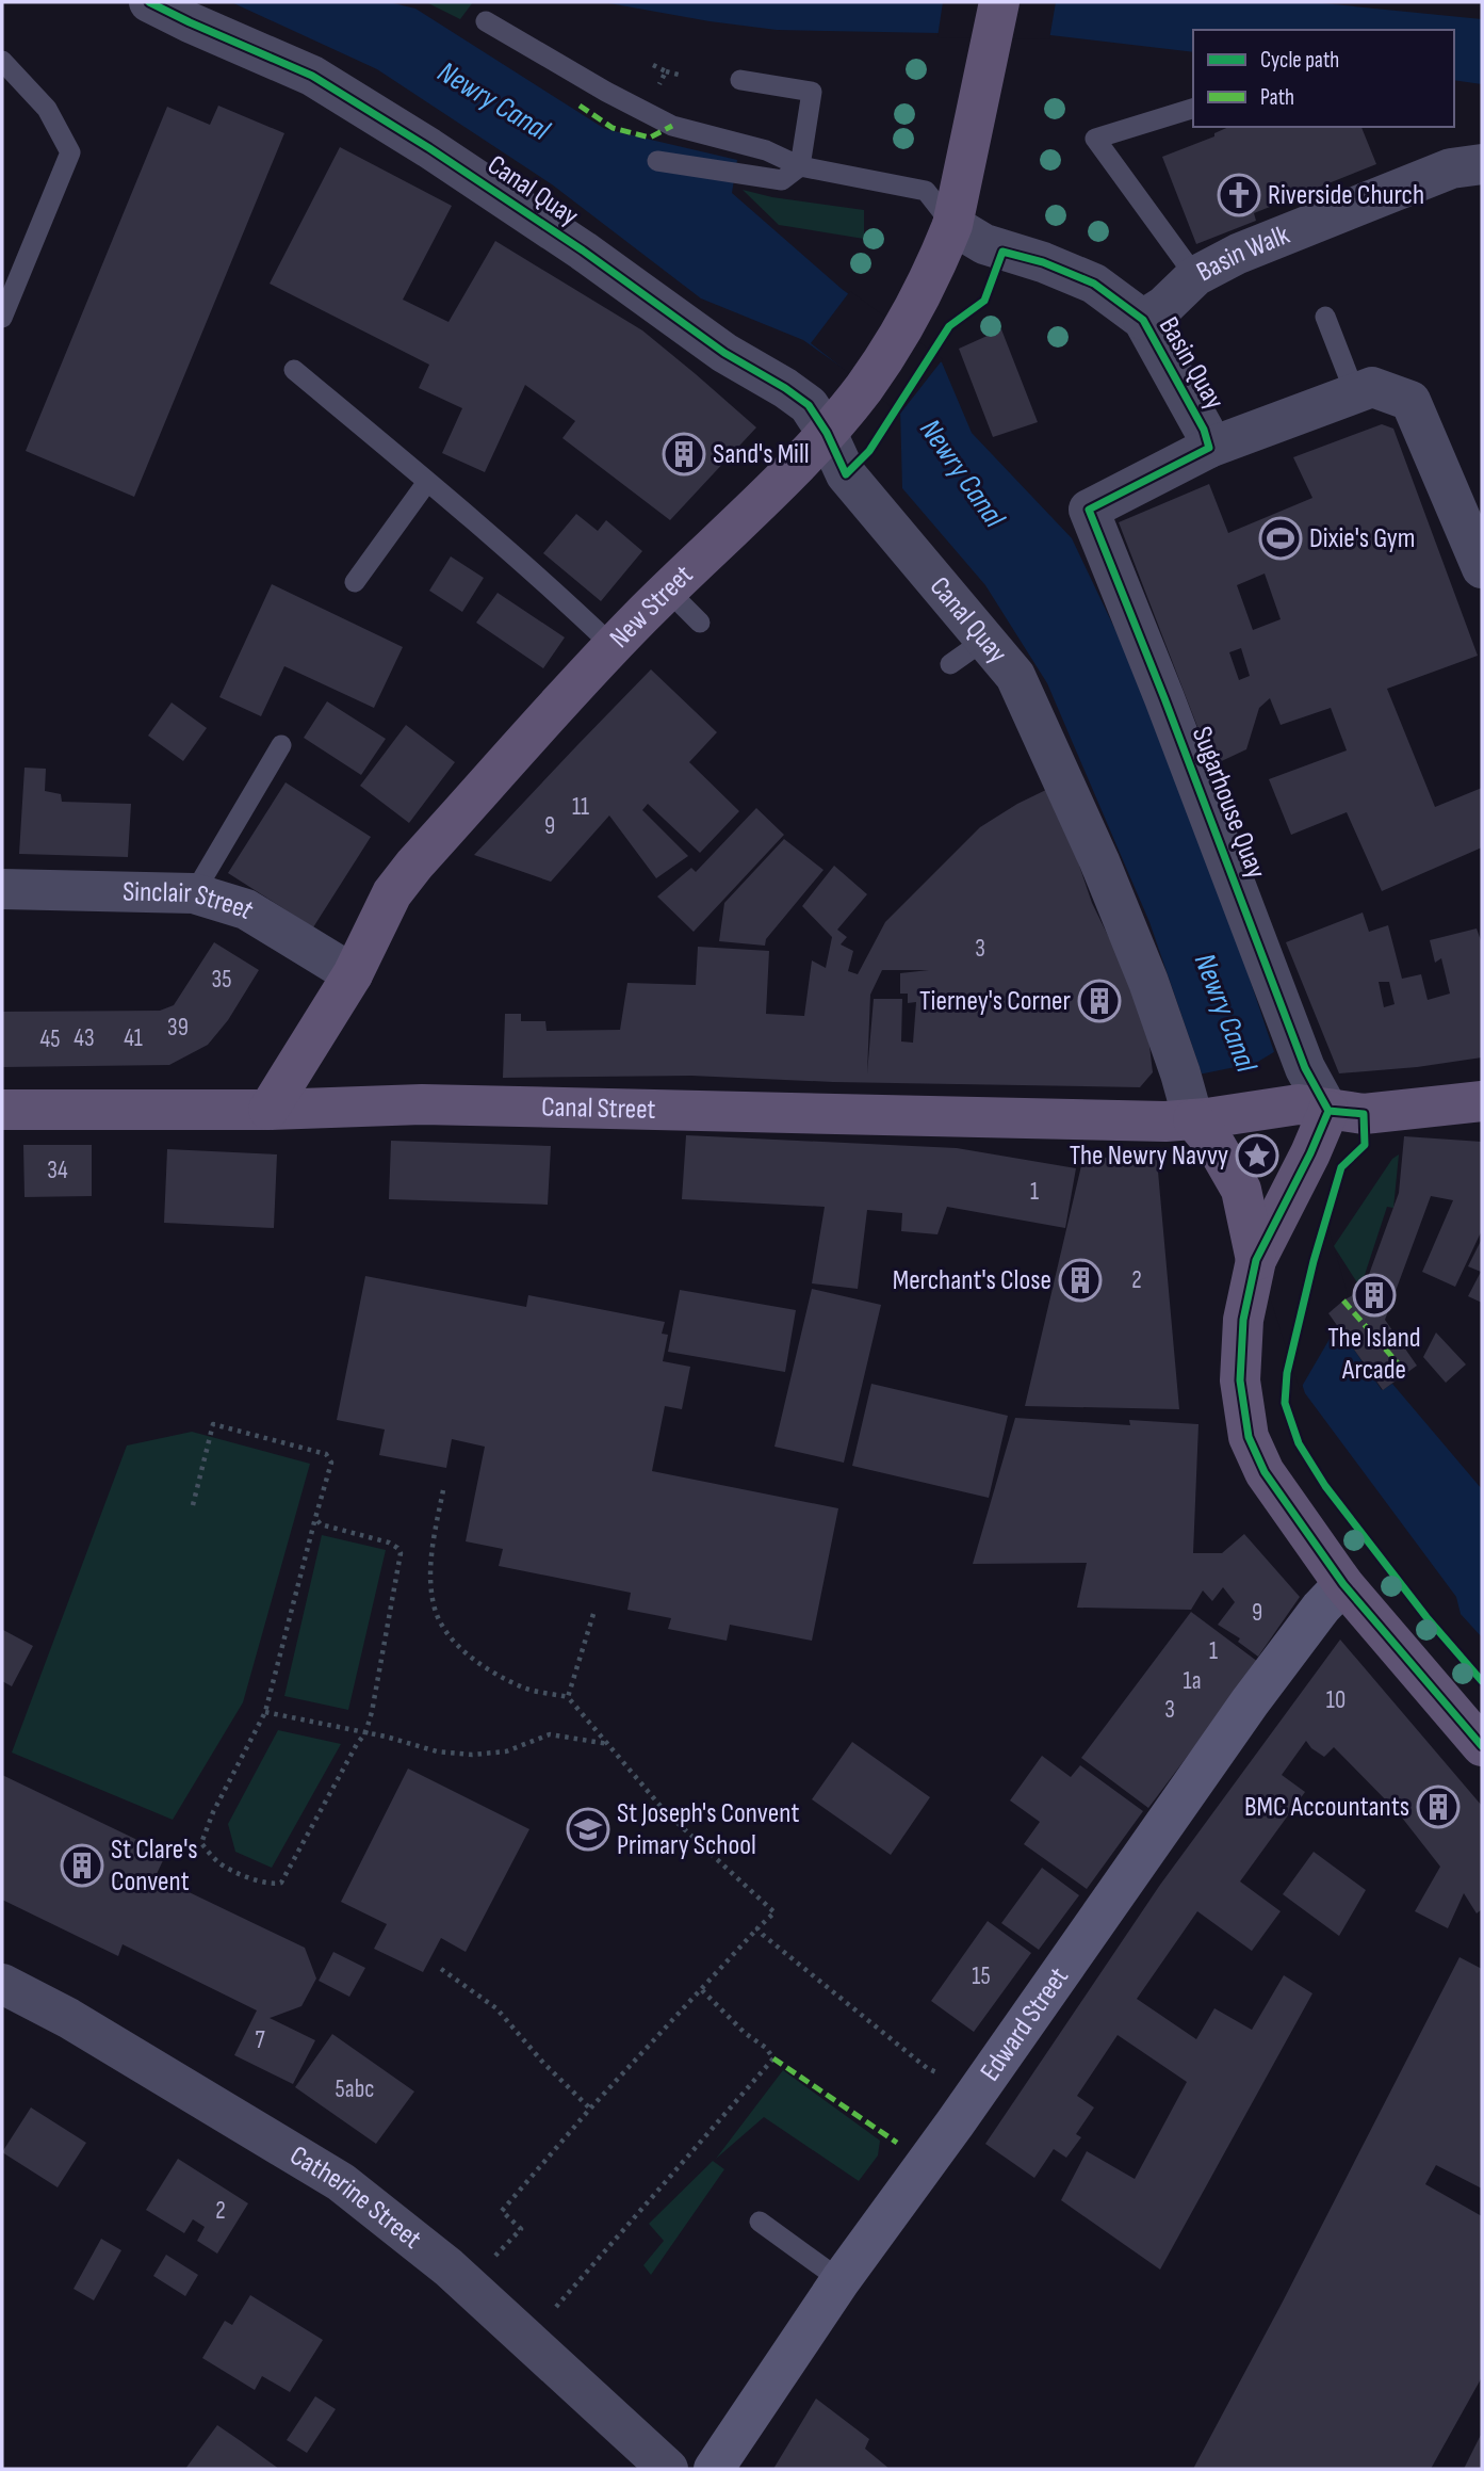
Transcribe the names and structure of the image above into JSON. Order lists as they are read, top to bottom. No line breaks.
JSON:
{"streets":{"main road":["New Street","Canal Street","Edward Street"],"street":["Canal Quay","Basin Walk","Basin Quay","Sugarhouse Quay","Sinclair Street","Catherine Street"]},"crossings":[["Canal Quay","New Street"],["Canal Quay","Canal Street"],["Basin Walk","Basin Quay"],["Basin Quay","New Street"],["Basin Quay","Sugarhouse Quay"],["New Street","Sinclair Street"],["New Street","Canal Street"],["Sugarhouse Quay","Canal Street"]],"water":["Newry Canal"],"places":{"church":["Riverside Church"],"building":["Sand's Mill","Tierney's Corner","Merchant's Close","The Island Arcade","BMC Accountants","St Clare's Convent"],"sports":["Dixie's Gym"],"place":["The Newry Navvy"],"school or university":["St Joseph's Convent Primary School"]},"house_numbers":["11","9","3","35","39","43","41","45","34","1","2","9","1","1a","10","3","15","7","5abc","2"],"legend":["Cycle path","Path"]}
